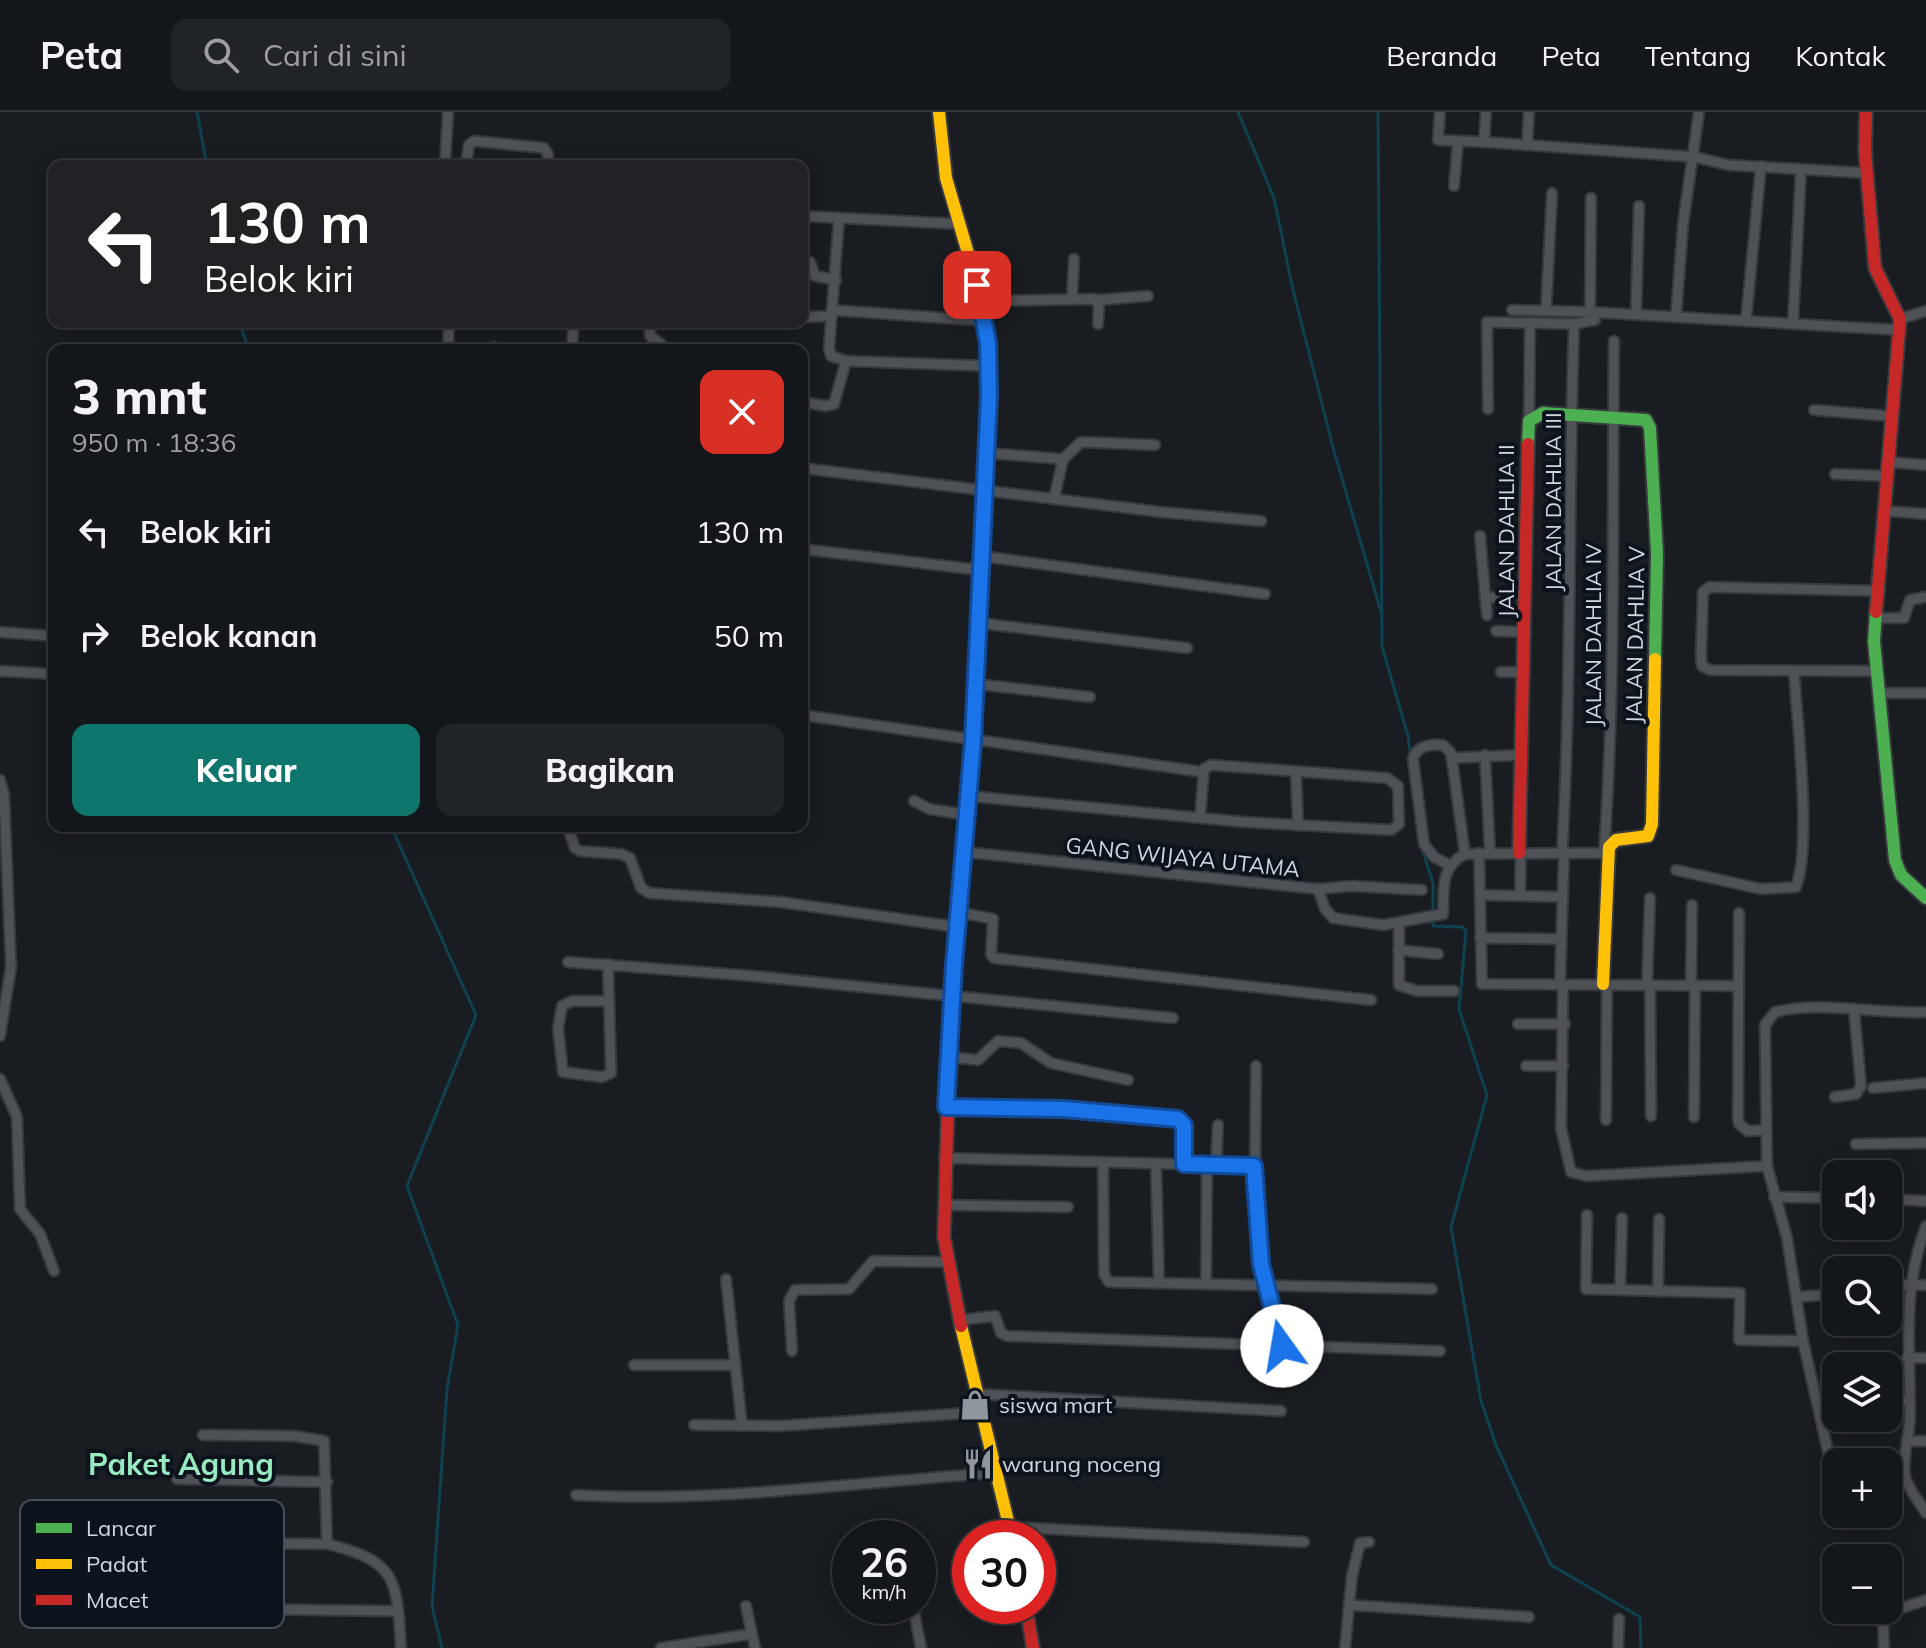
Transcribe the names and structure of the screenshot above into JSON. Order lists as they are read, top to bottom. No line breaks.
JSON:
{"streets":{"street":["JALAN DAHLIA III","JALAN DAHLIA II","JALAN DAHLIA IV","JALAN DAHLIA V","GANG WIJAYA UTAMA"]},"crossings":[["JALAN DAHLIA III","JALAN DAHLIA II"],["JALAN DAHLIA II","JALAN DAHLIA IV"],["JALAN DAHLIA II","JALAN DAHLIA V"],["JALAN DAHLIA IV","JALAN DAHLIA V"]],"districts":["Paket Agung"],"places":{"shop":["siswa mart"],"restaurant":["warung noceng"]},"legend":["Lancar","Padat","Macet"],"page":{"header":"Peta","search":"Cari di sini","nav":["Beranda","Peta","Tentang","Kontak"],"turn":["130 m","Belok kiri"],"heading":["3 mnt","950 m · 18:36"],"list":[{"name":"Belok kiri","value":"130 m"},{"name":"Belok kanan","value":"50 m"}],"buttons":["Keluar","Bagikan"],"map_buttons":["+","−"],"speed":"26 km/h","limit":"30"}}
